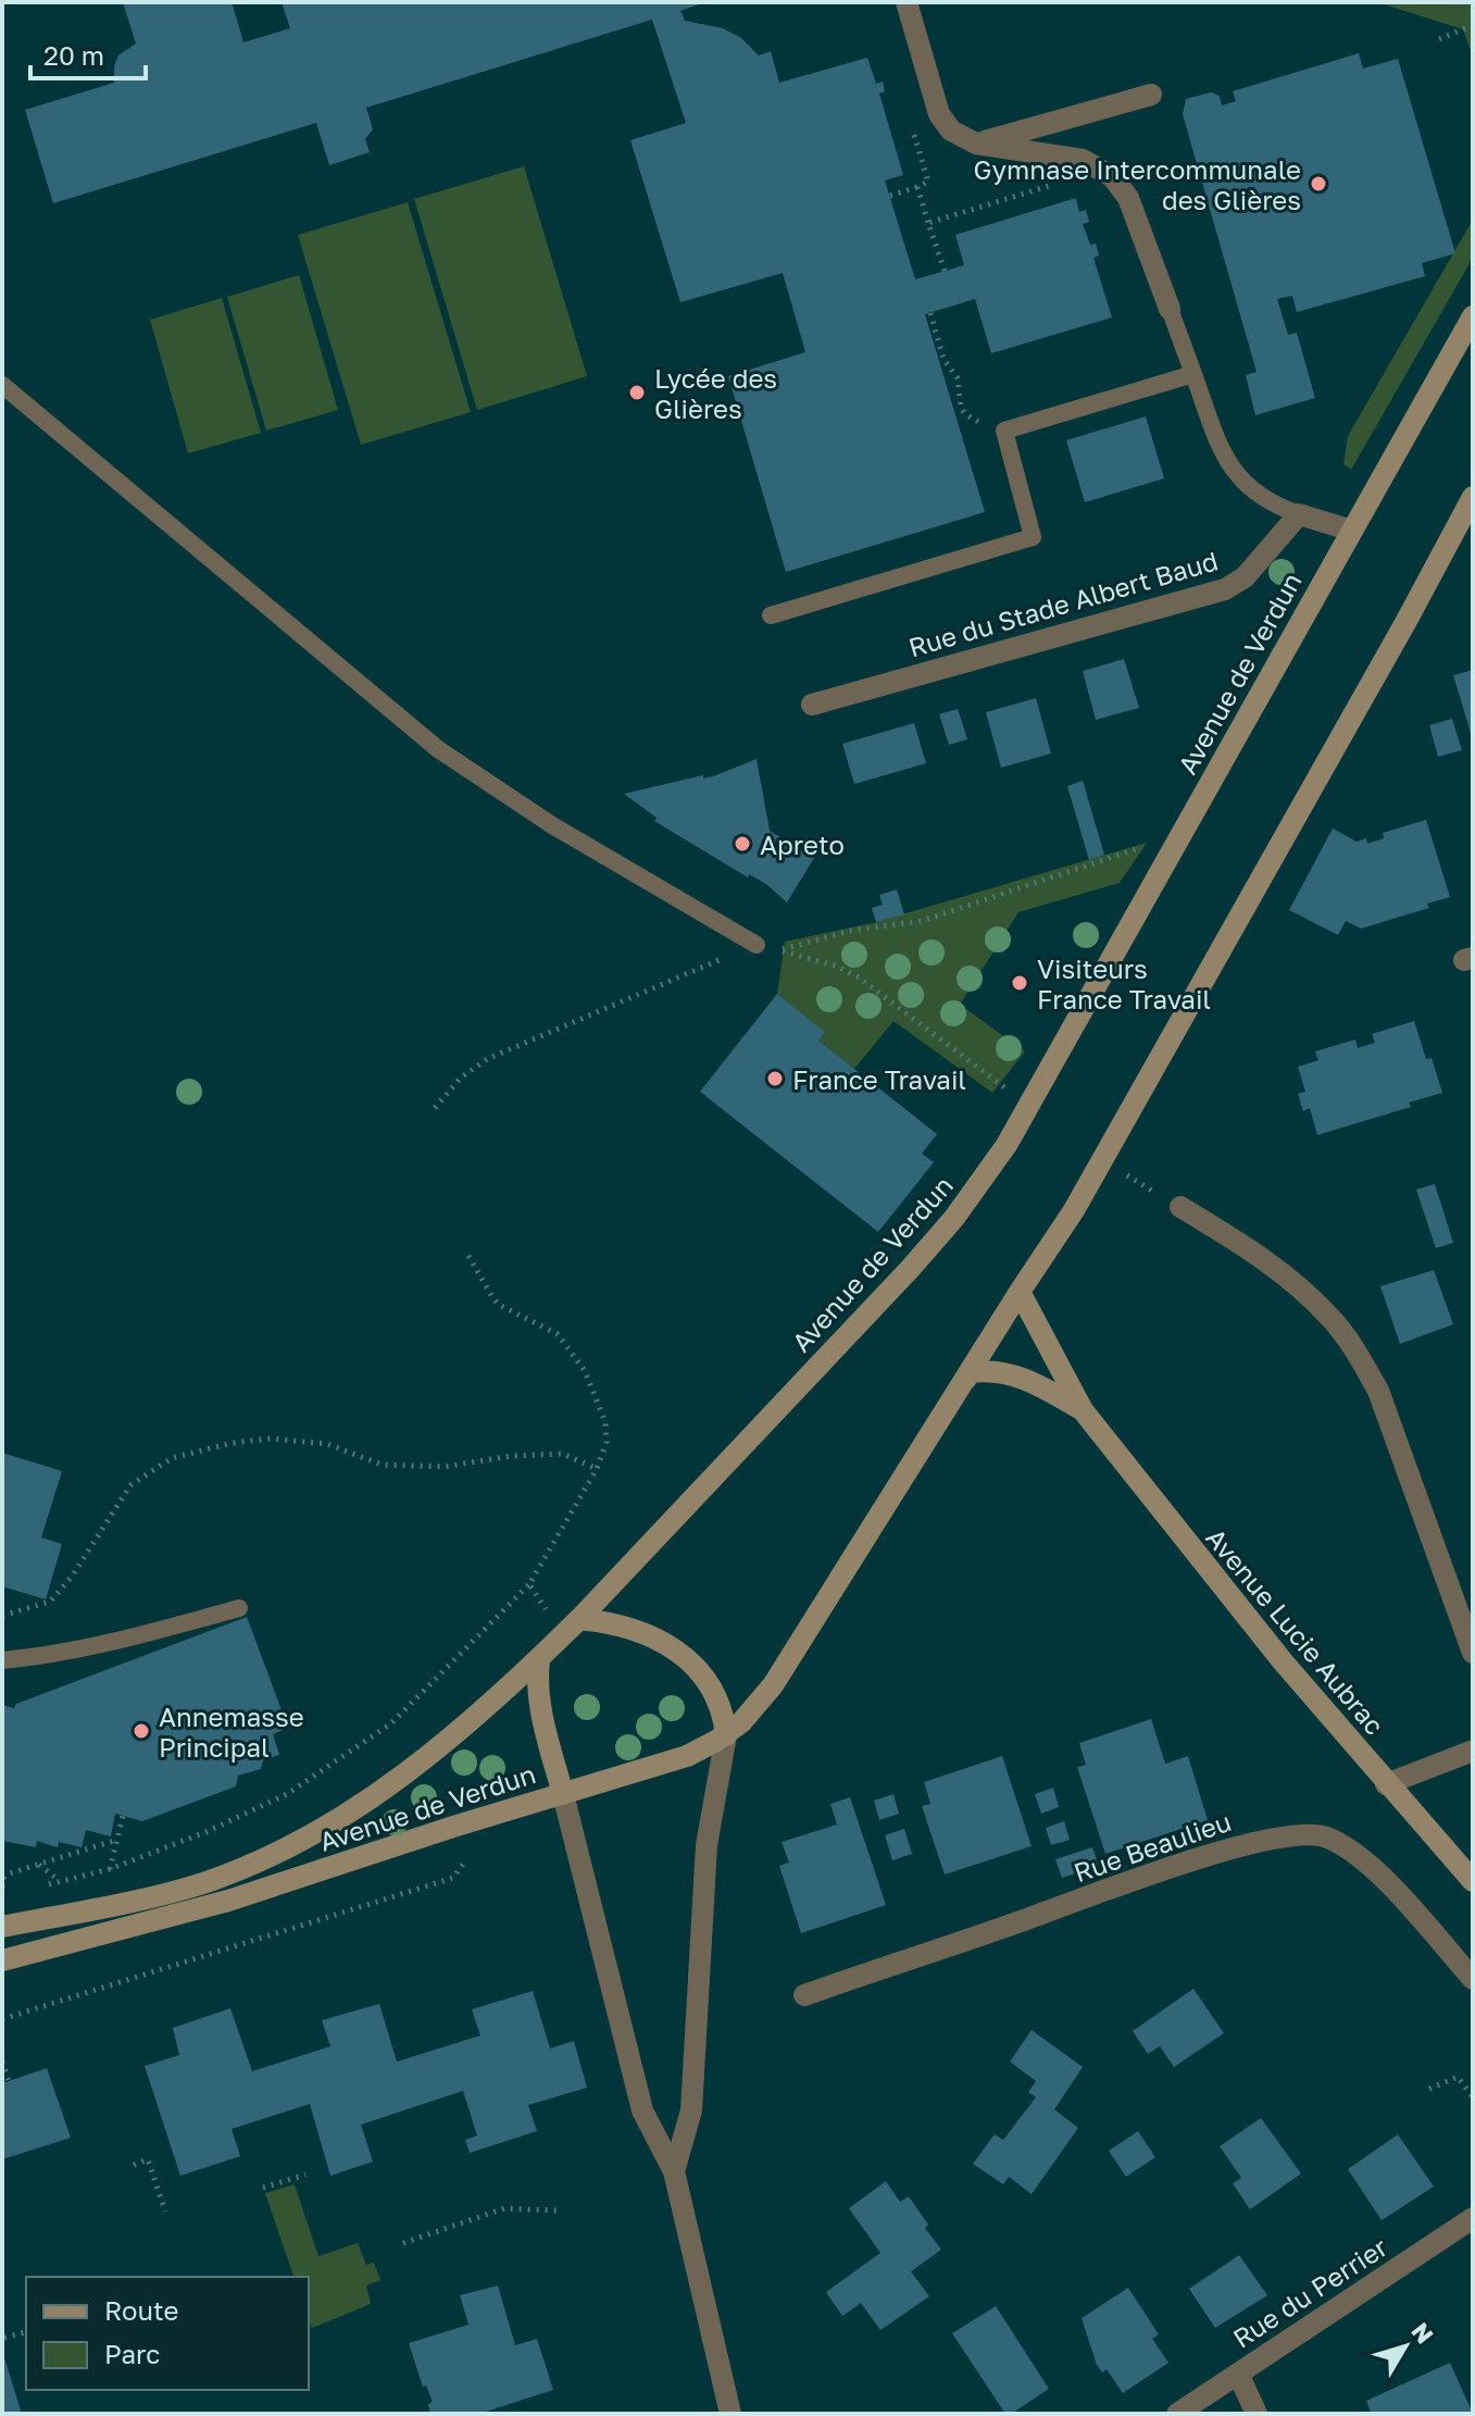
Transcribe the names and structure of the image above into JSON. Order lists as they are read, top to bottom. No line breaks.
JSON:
{"streets":{"street":["Rue du Stade Albert Baud","Avenue de Verdun","Avenue Lucie Aubrac","Rue Beaulieu","Rue du Perrier"]},"crossings":[["Avenue de Verdun","Avenue Lucie Aubrac"]],"places":["Gymnase Intercommunale des Glières","Lycée des Glières","Apreto","Visiteurs France Travail","France Travail","Annemasse Principal"],"legend":["Route","Parc"],"scale_bar":"20 m","north":"top right"}
